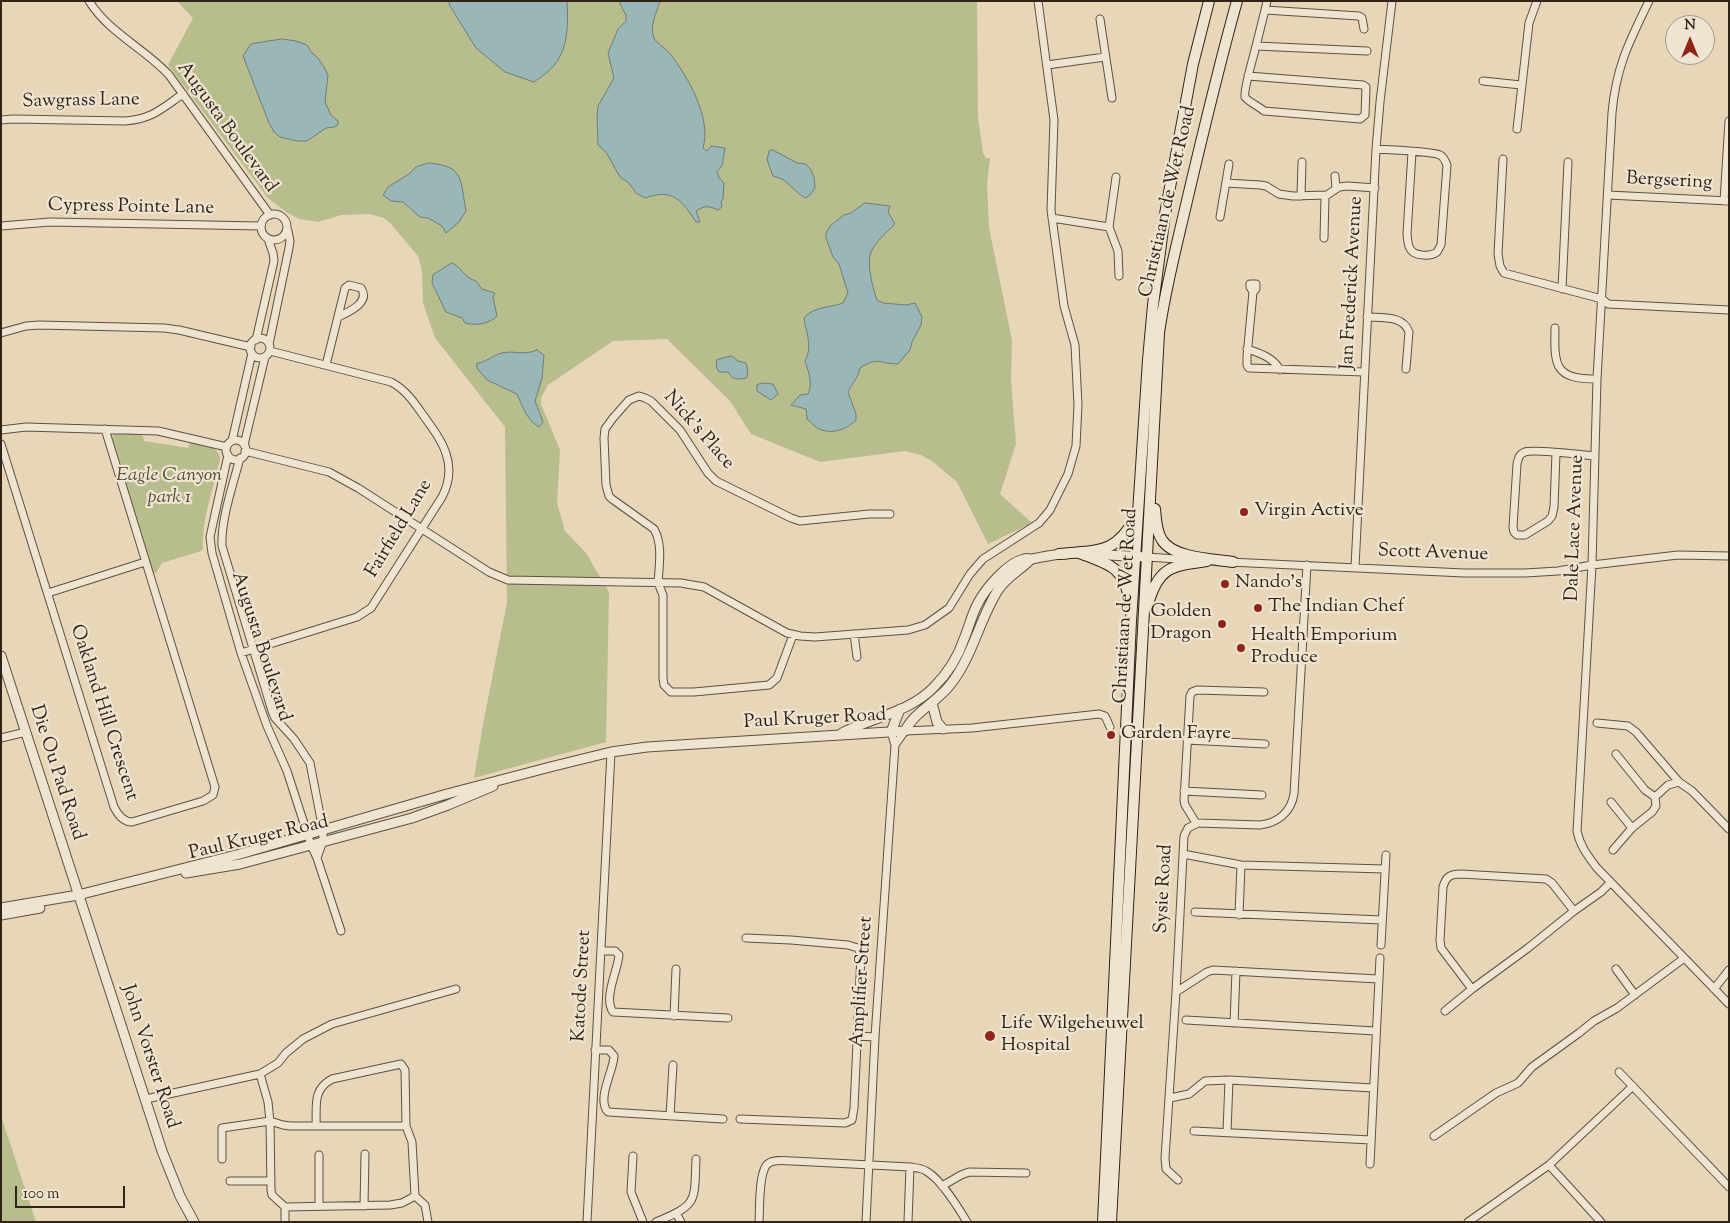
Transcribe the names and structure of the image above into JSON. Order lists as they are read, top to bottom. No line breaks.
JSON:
{"streets":{"main road":["Christiaan de Wet Road"],"street":["Sawgrass Lane","Augusta Boulevard","Bergsering","Cypress Pointe Lane","Jan Frederick Avenue","Nick’s Place","Dale Lace Avenue","Fairfield Lane","Scott Avenue","Oakland Hill Crescent","Paul Kruger Road","Die Ou Pad Road","Sysie Road","Amplifier Street","Katode Street","John Vorster Road"]},"crossings":[["Sawgrass Lane","Augusta Boulevard"],["Augusta Boulevard","Cypress Pointe Lane"],["Augusta Boulevard","Fairfield Lane"],["Augusta Boulevard","Paul Kruger Road"],["Bergsering","Dale Lace Avenue"],["Christiaan de Wet Road","Scott Avenue"],["Jan Frederick Avenue","Scott Avenue"],["Dale Lace Avenue","Scott Avenue"],["Scott Avenue","Sysie Road"],["Paul Kruger Road","Die Ou Pad Road"],["Paul Kruger Road","Amplifier Street"],["Paul Kruger Road","Katode Street"],["Paul Kruger Road","John Vorster Road"],["Die Ou Pad Road","John Vorster Road"]],"parks":["Eagle Canyon park 1"],"places":["Virgin Active","Nando's","The Indian Chef","Golden Dragon","Health Emporium Produce","Garden Fayre","Life Wilgeheuwel Hospital"],"scale_bar":"100 m","north":"top"}
